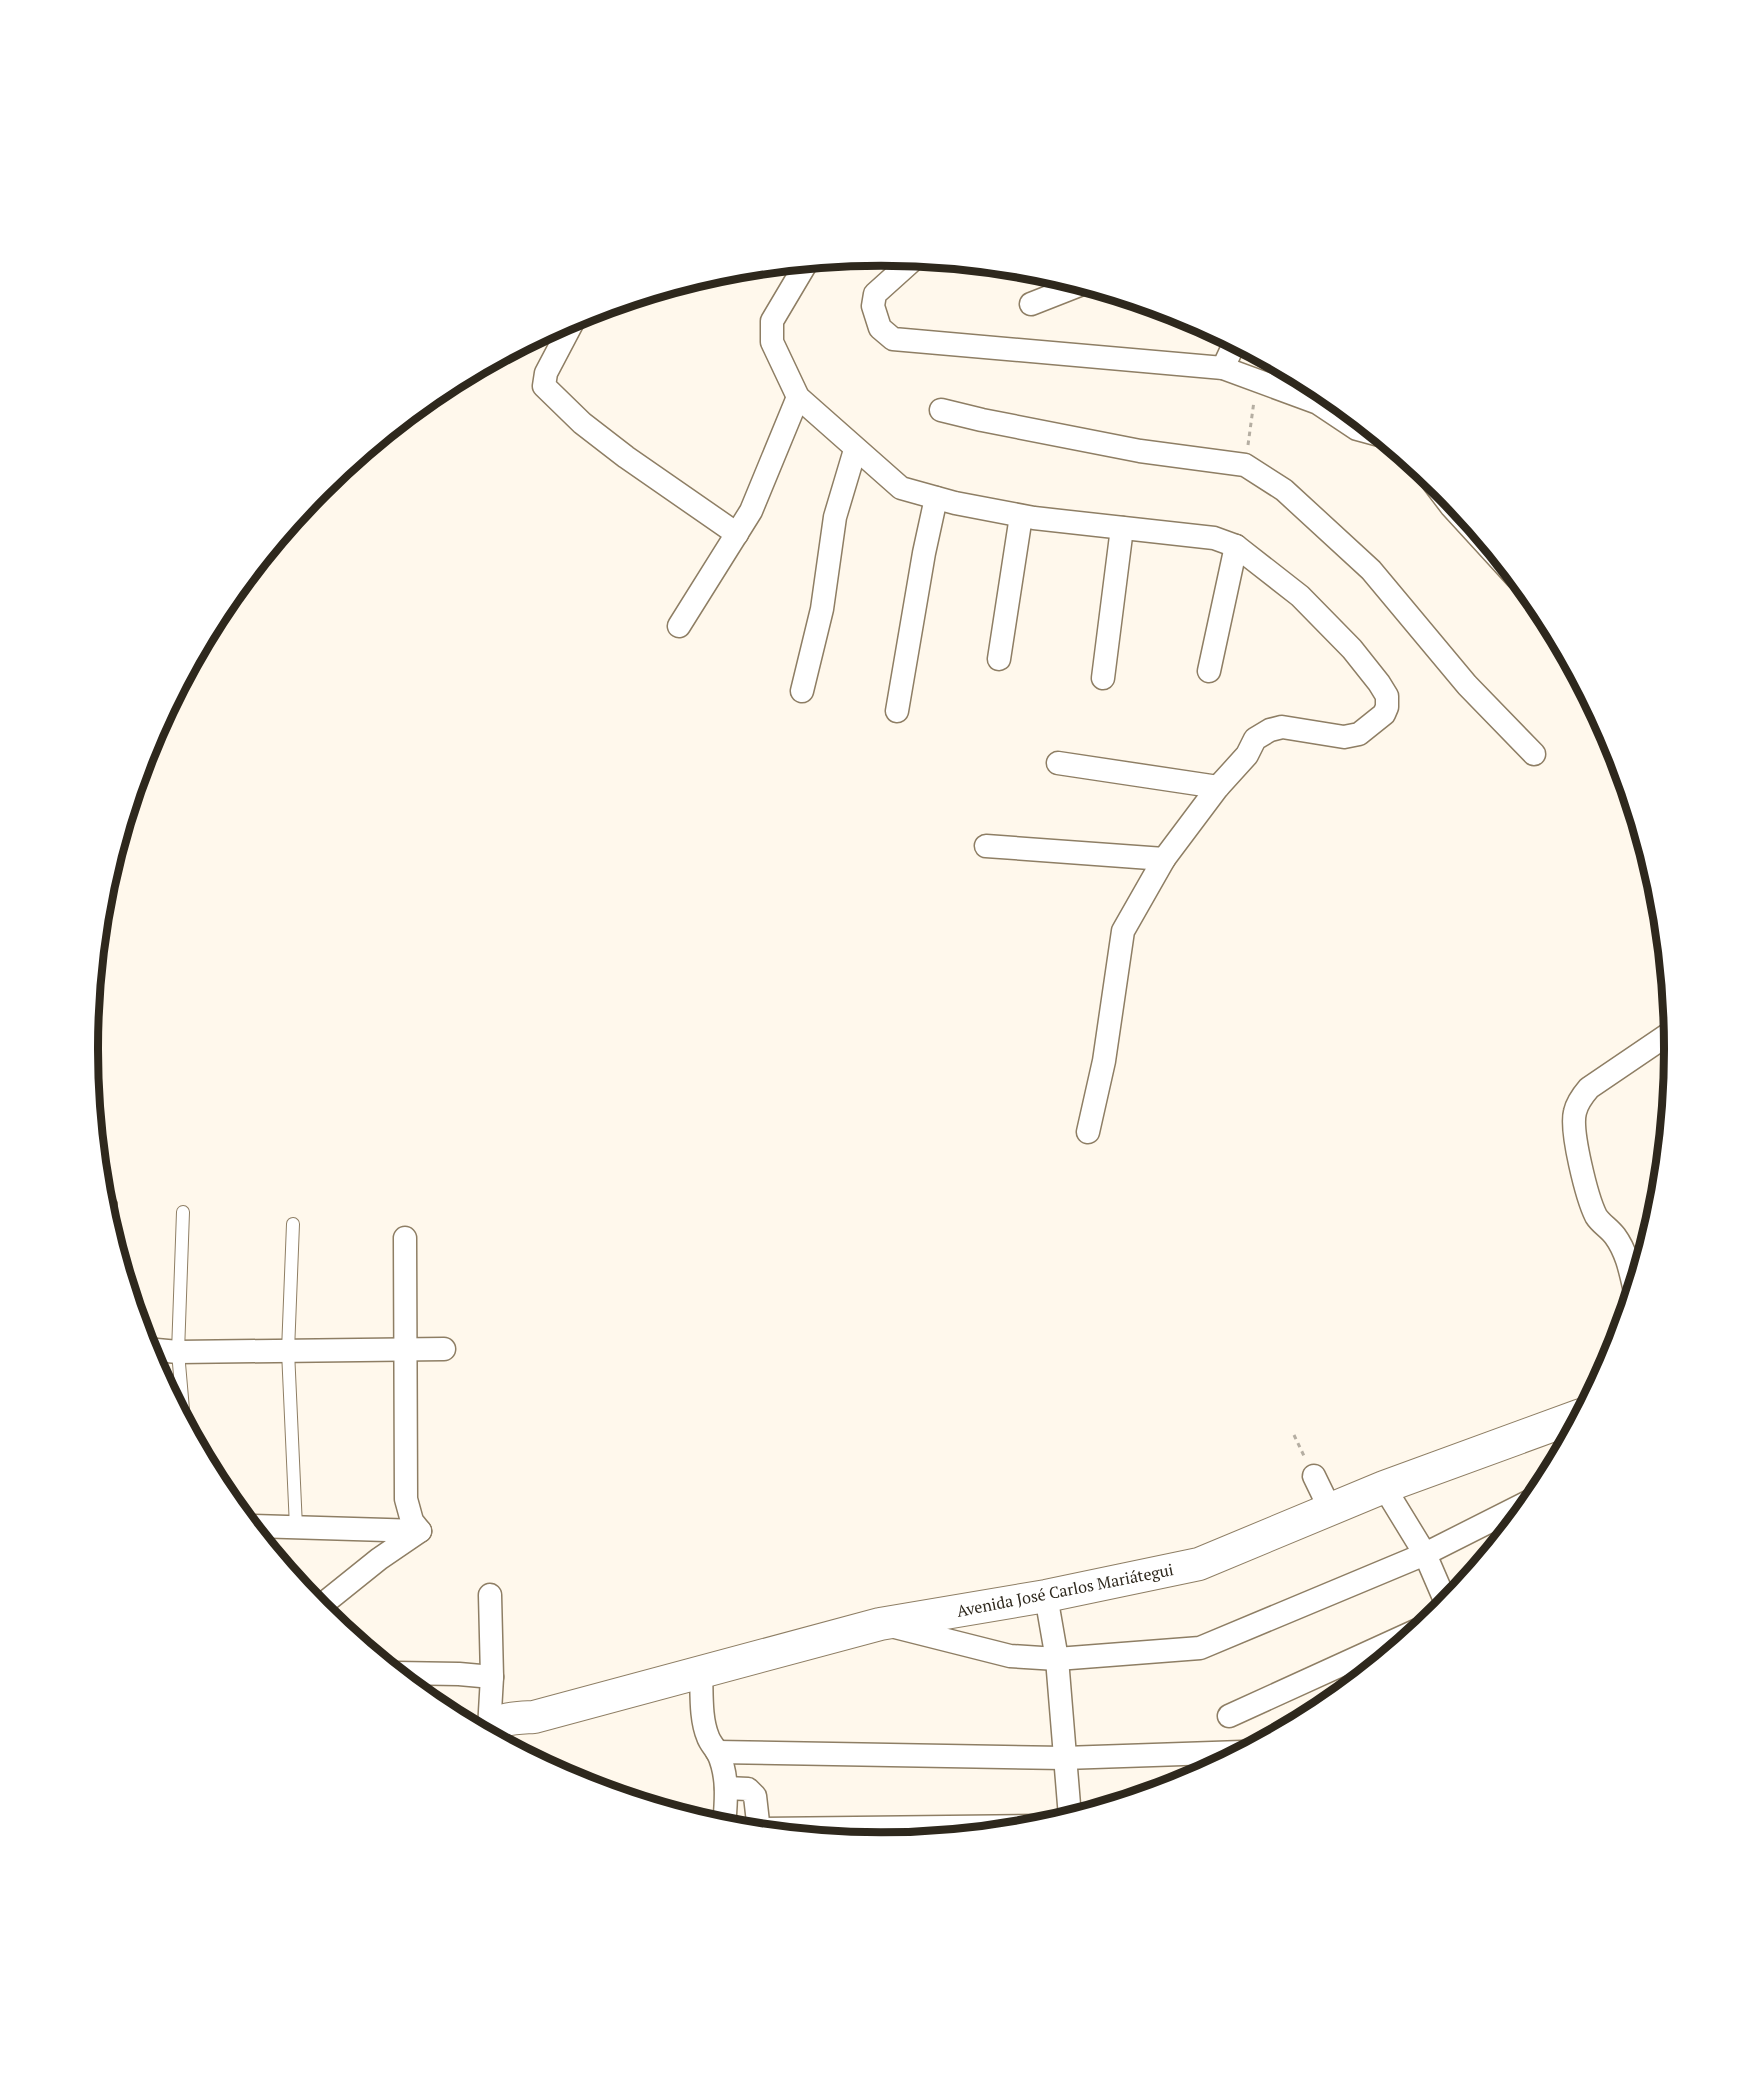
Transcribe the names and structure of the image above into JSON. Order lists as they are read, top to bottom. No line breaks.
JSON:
{"streets":{"street":["Avenida José Carlos Mariátegui"]}}
